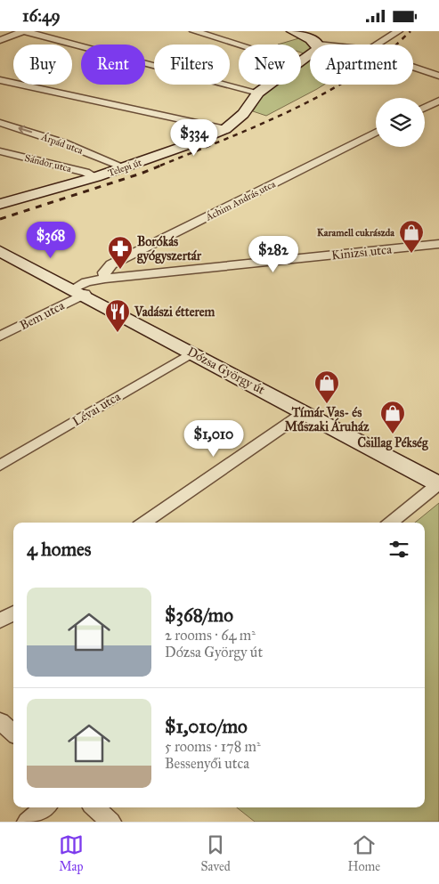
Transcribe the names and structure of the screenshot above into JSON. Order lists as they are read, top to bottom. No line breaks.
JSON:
{"streets":{"main road":["Telepi út","Dózsa György út"],"street":["Árpád utca","Sándor utca","Áchim András utca","Kinizsi utca","Bem utca","Lévai utca"]},"crossings":[["Árpád utca","Telepi út"],["Sándor utca","Telepi út"],["Áchim András utca","Kinizsi utca"],["Kinizsi utca","Bem utca"],["Kinizsi utca","Dózsa György út"],["Bem utca","Dózsa György út"],["Dózsa György út","Lévai utca"]],"places":{"shop":["Karamell cukrászda","Tímár Vas- és Műszaki Áruház","Csillag Pékség"],"pharmacy":["Borókás gyógyszertár"],"restaurant":["Vadászi étterem"]},"page":{"status":"16:49","chip":["Buy","Rent","Filters","New","Apartment"],"price":["$334","$368","$282","$1,010"],"heading":"4 homes","list":[{"name":"$368/mo","note":"2 rooms · 64 m² · Dózsa György út"},{"name":"$1,010/mo","note":"5 rooms · 178 m² · Bessenyői utca"}],"tabs":["Map","Saved","Home"]}}
